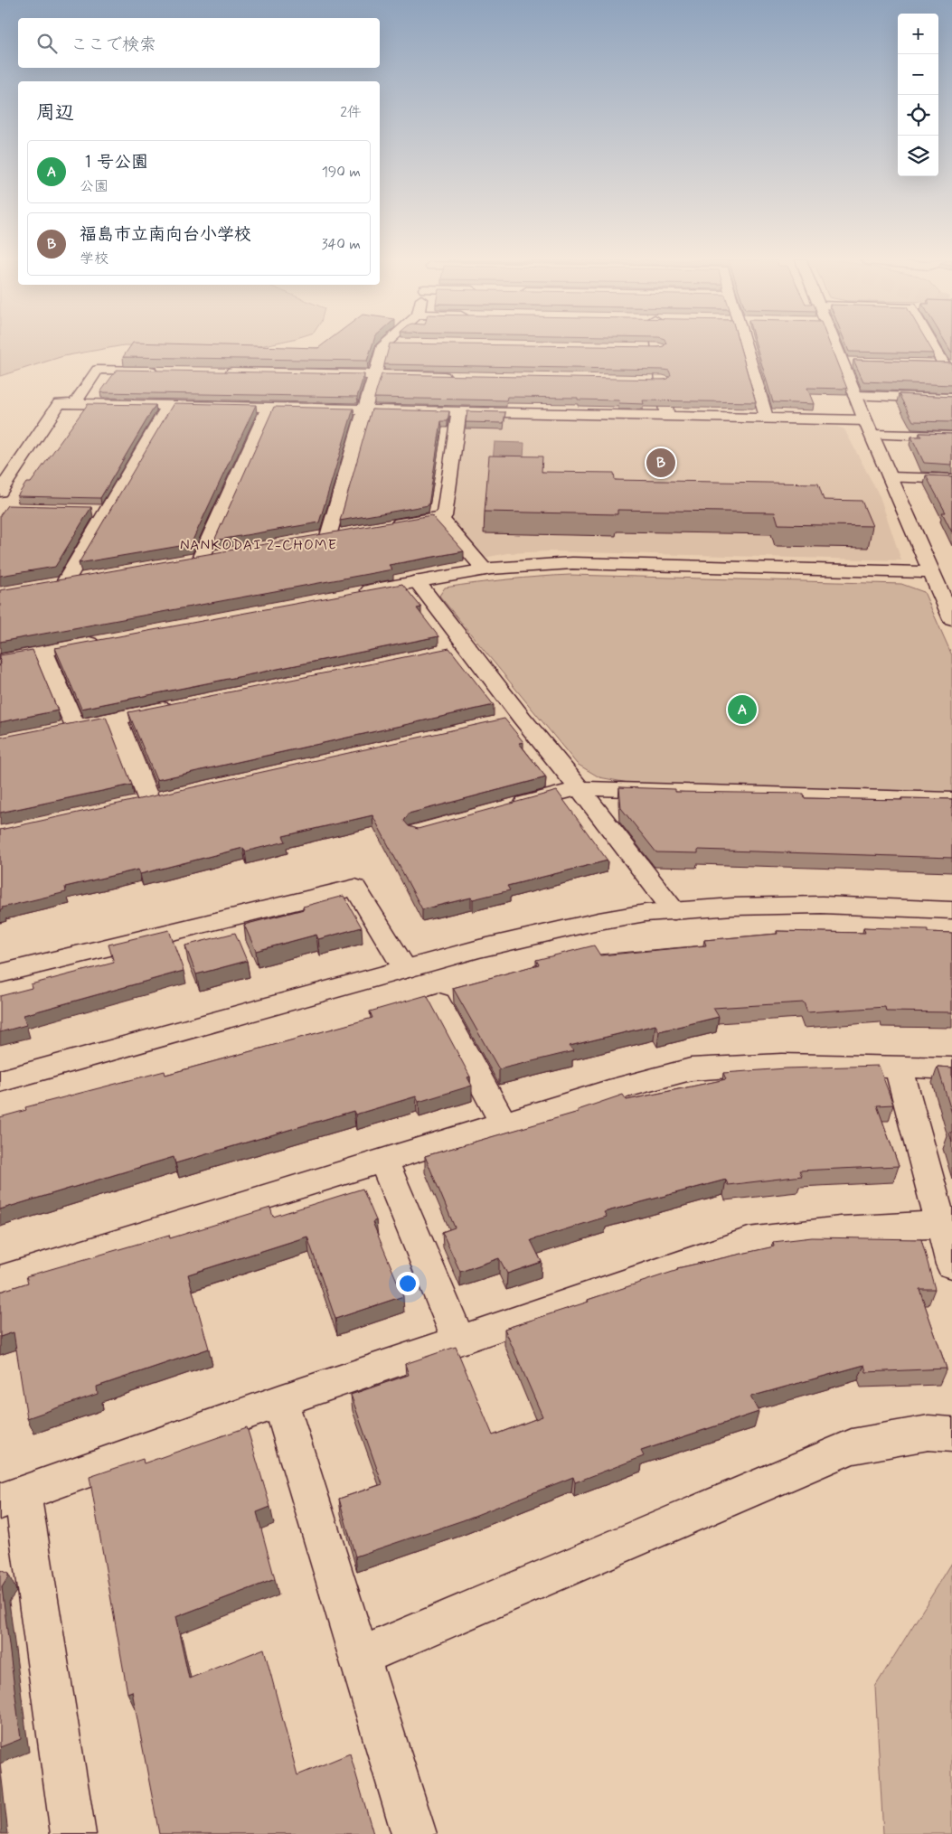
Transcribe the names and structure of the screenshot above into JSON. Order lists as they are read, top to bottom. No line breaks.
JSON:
{"districts":["NANKODAI 2-CHOME"],"page":{"map_buttons":["+","−"],"search":"ここで検索","heading":["周辺","2件"],"list":[{"mark":"A","name":"１号公園","note":"公園","value":"190 m"},{"mark":"B","name":"福島市立南向台小学校","note":"学校","value":"340 m"}],"pins":["B","A"]}}
